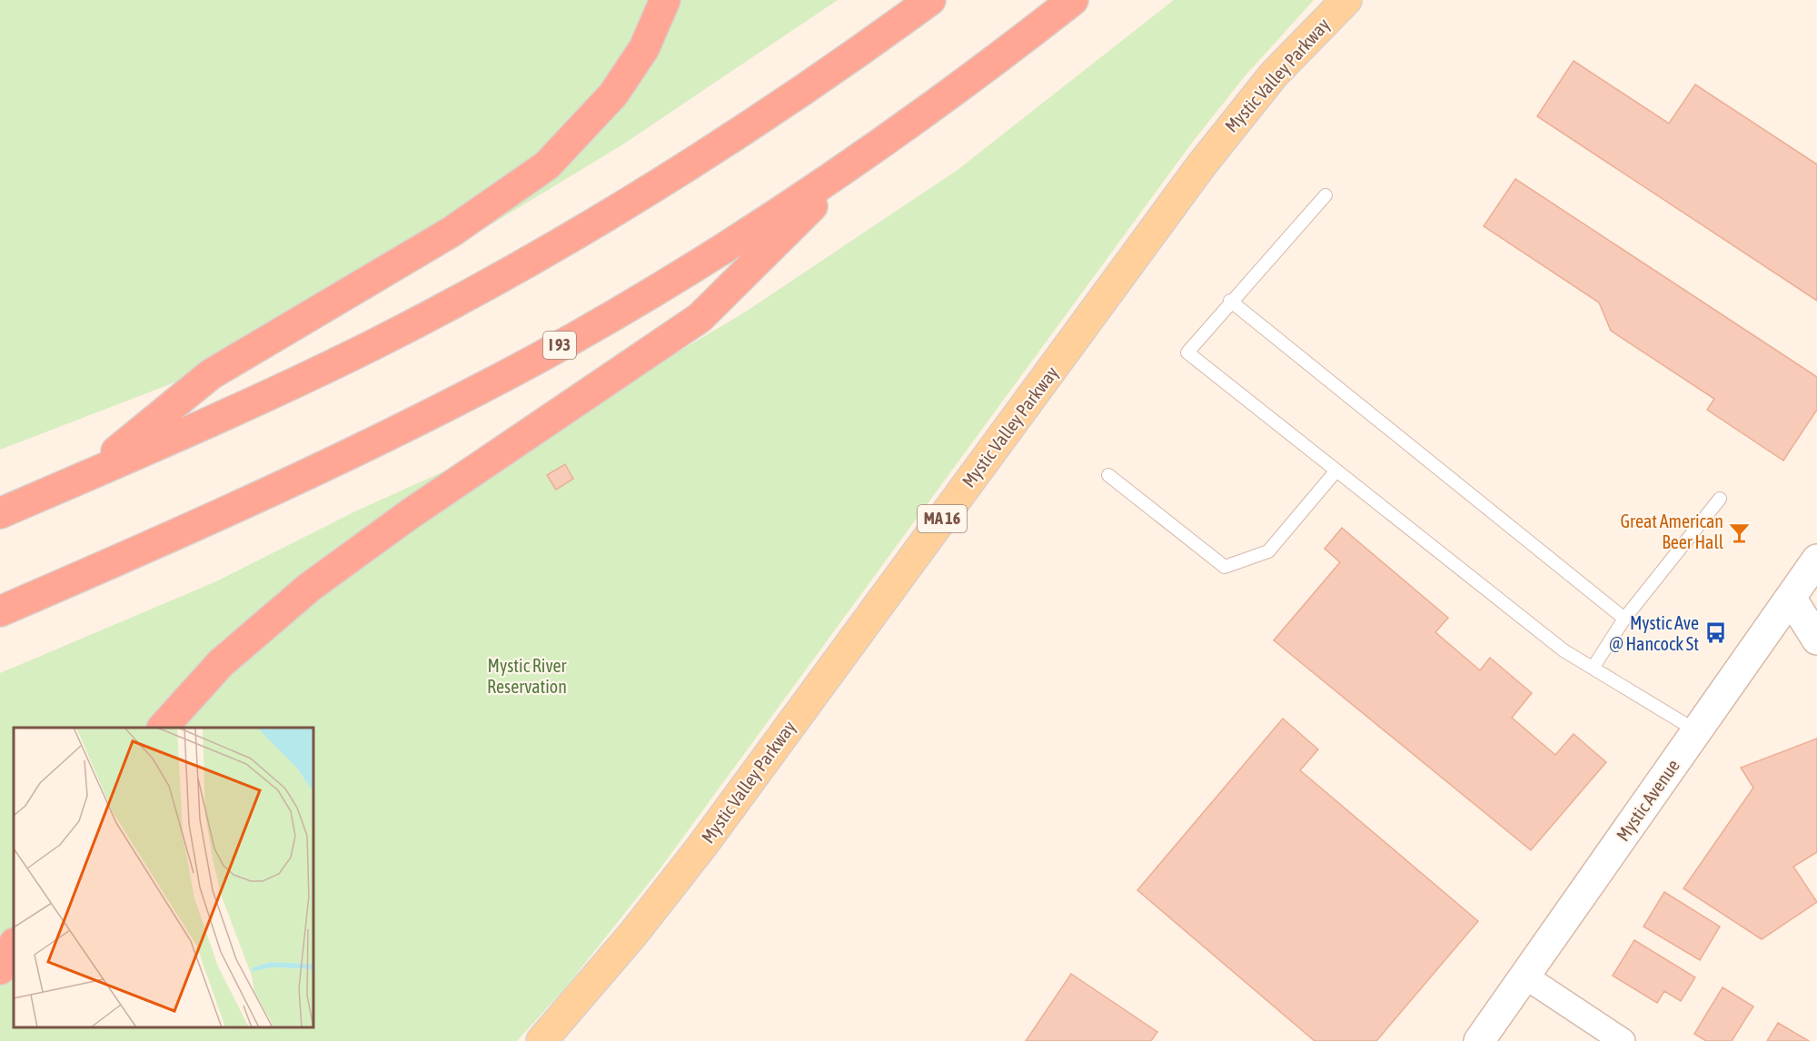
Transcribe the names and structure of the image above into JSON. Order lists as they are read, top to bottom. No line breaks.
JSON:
{"streets":{"highway":["I 93"],"main road":["Mystic Valley Parkway","MA 16","Mystic Avenue"]},"parks":["Mystic River Reservation"],"places":{"bar":["Great American Beer Hall"],"bus stop":["Mystic Ave @ Hancock St"]}}
